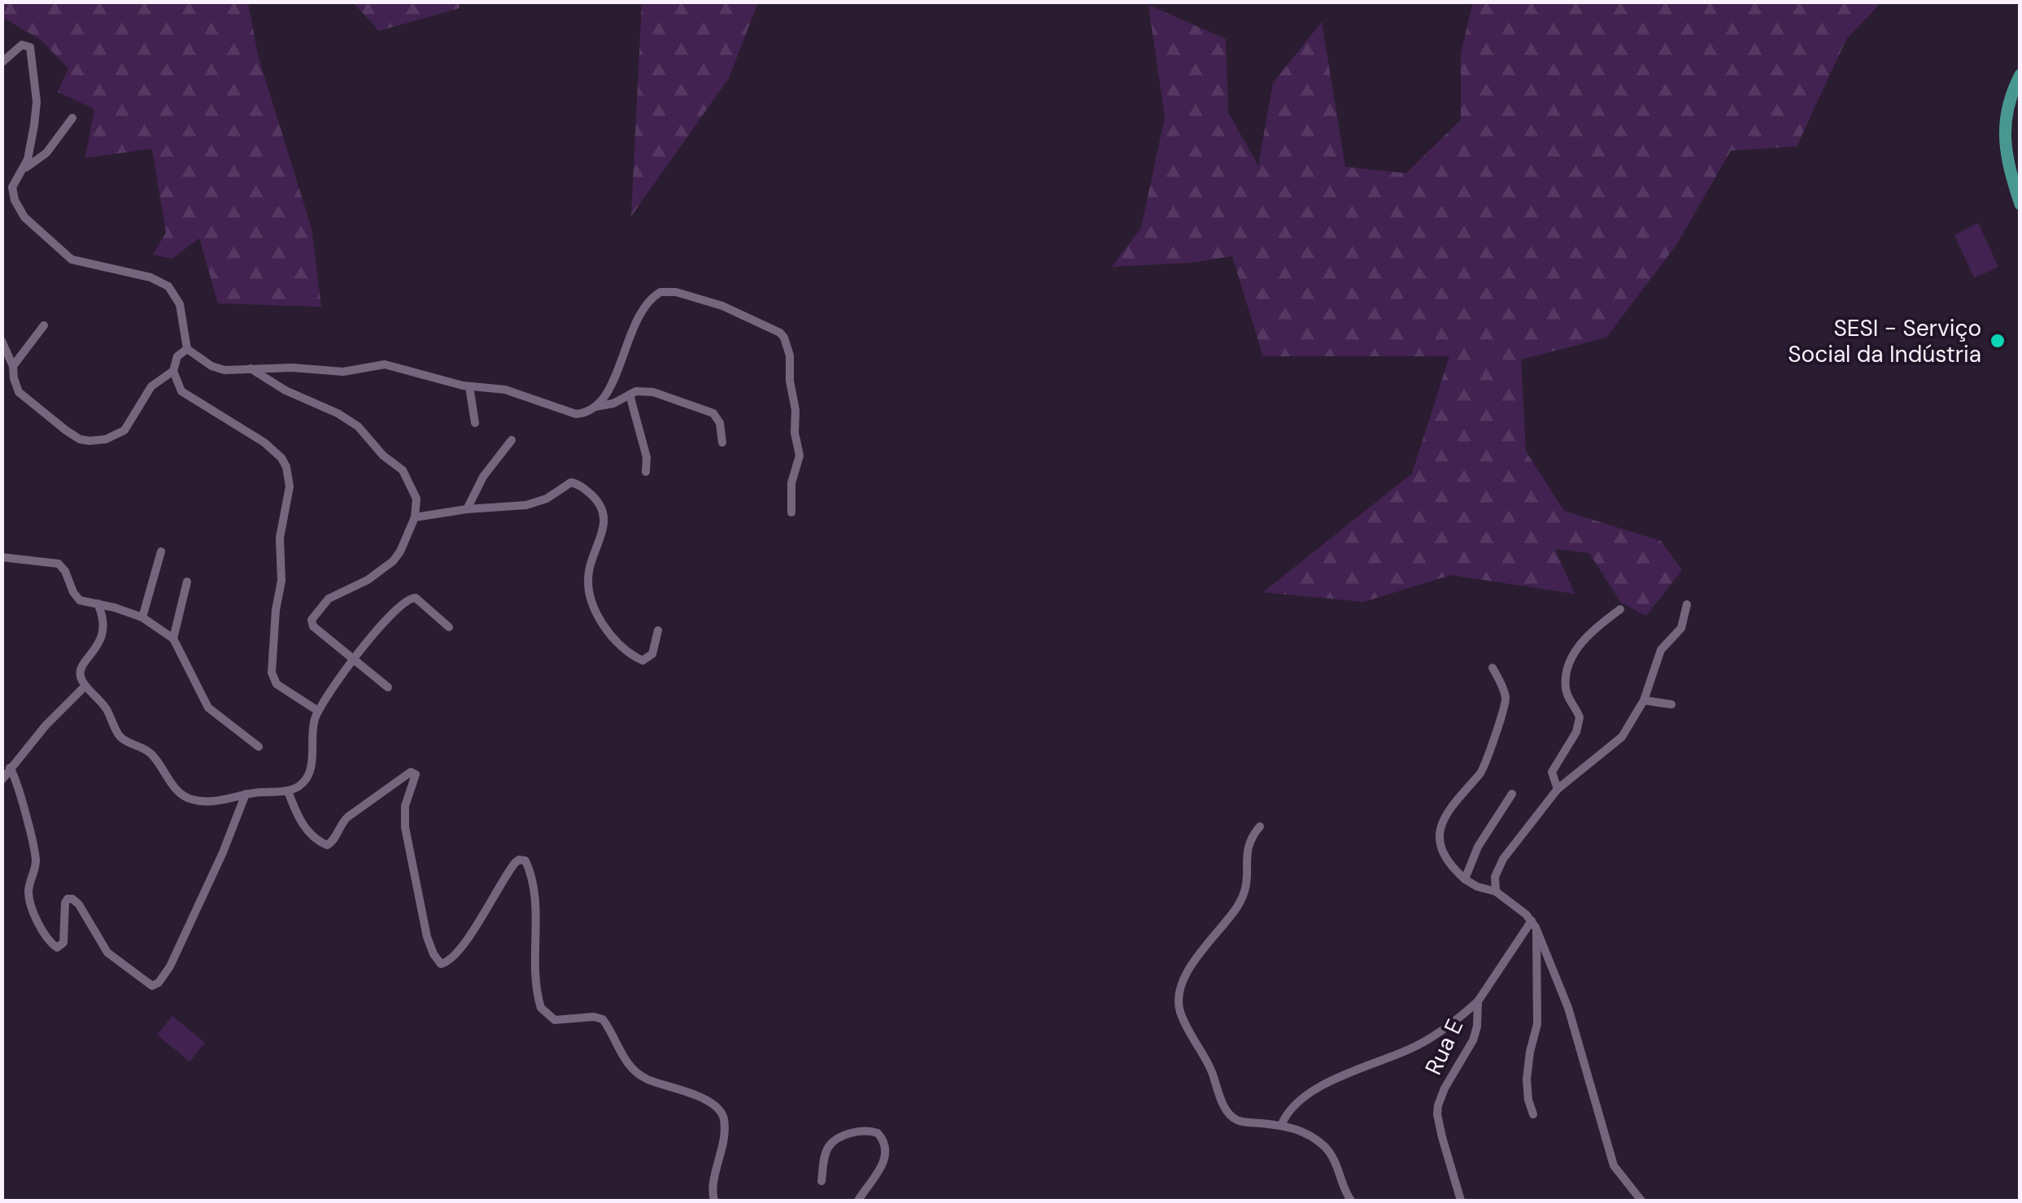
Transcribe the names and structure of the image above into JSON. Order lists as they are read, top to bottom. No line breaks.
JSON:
{"streets":{"street":["Rua E"]},"places":["SESI - Serviço Social da Indústria"]}
